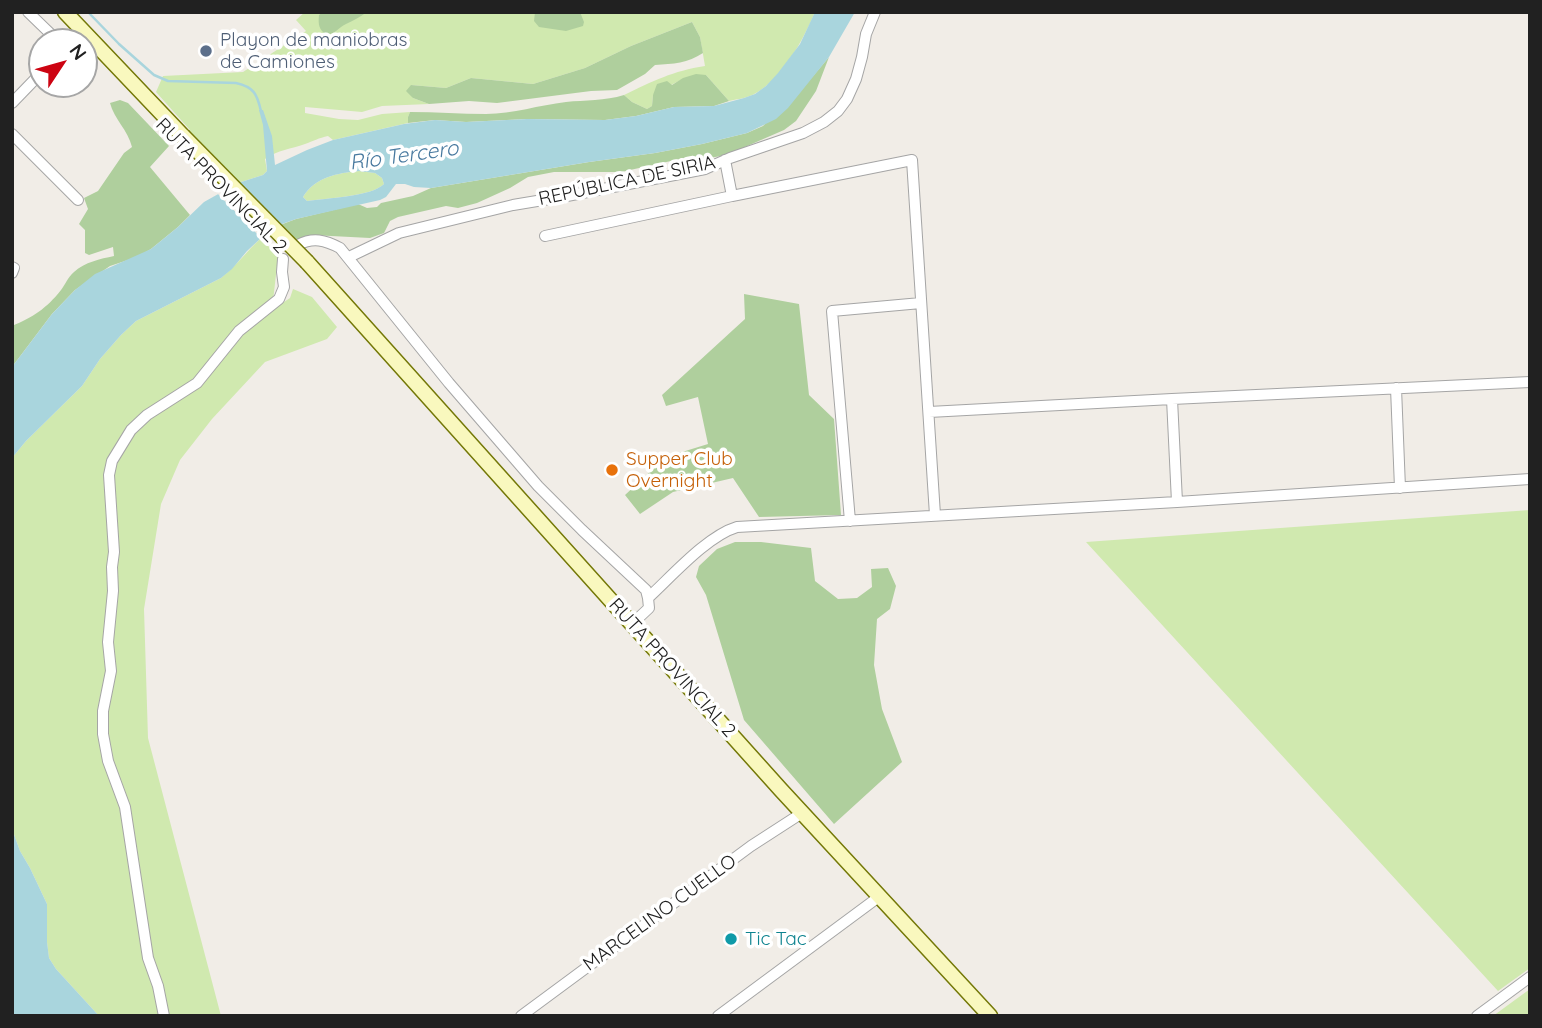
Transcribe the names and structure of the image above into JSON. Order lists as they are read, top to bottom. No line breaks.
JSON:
{"streets":{"main road":["RUTA PROVINCIAL 2"],"street":["REPÚBLICA DE SIRIA","MARCELINO CUELLO"]},"crossings":[["RUTA PROVINCIAL 2","MARCELINO CUELLO"]],"water":["Río Tercero"],"places":["Playon de maniobras de Camiones","Supper Club Overnight","Tic Tac"],"north":"top right"}
